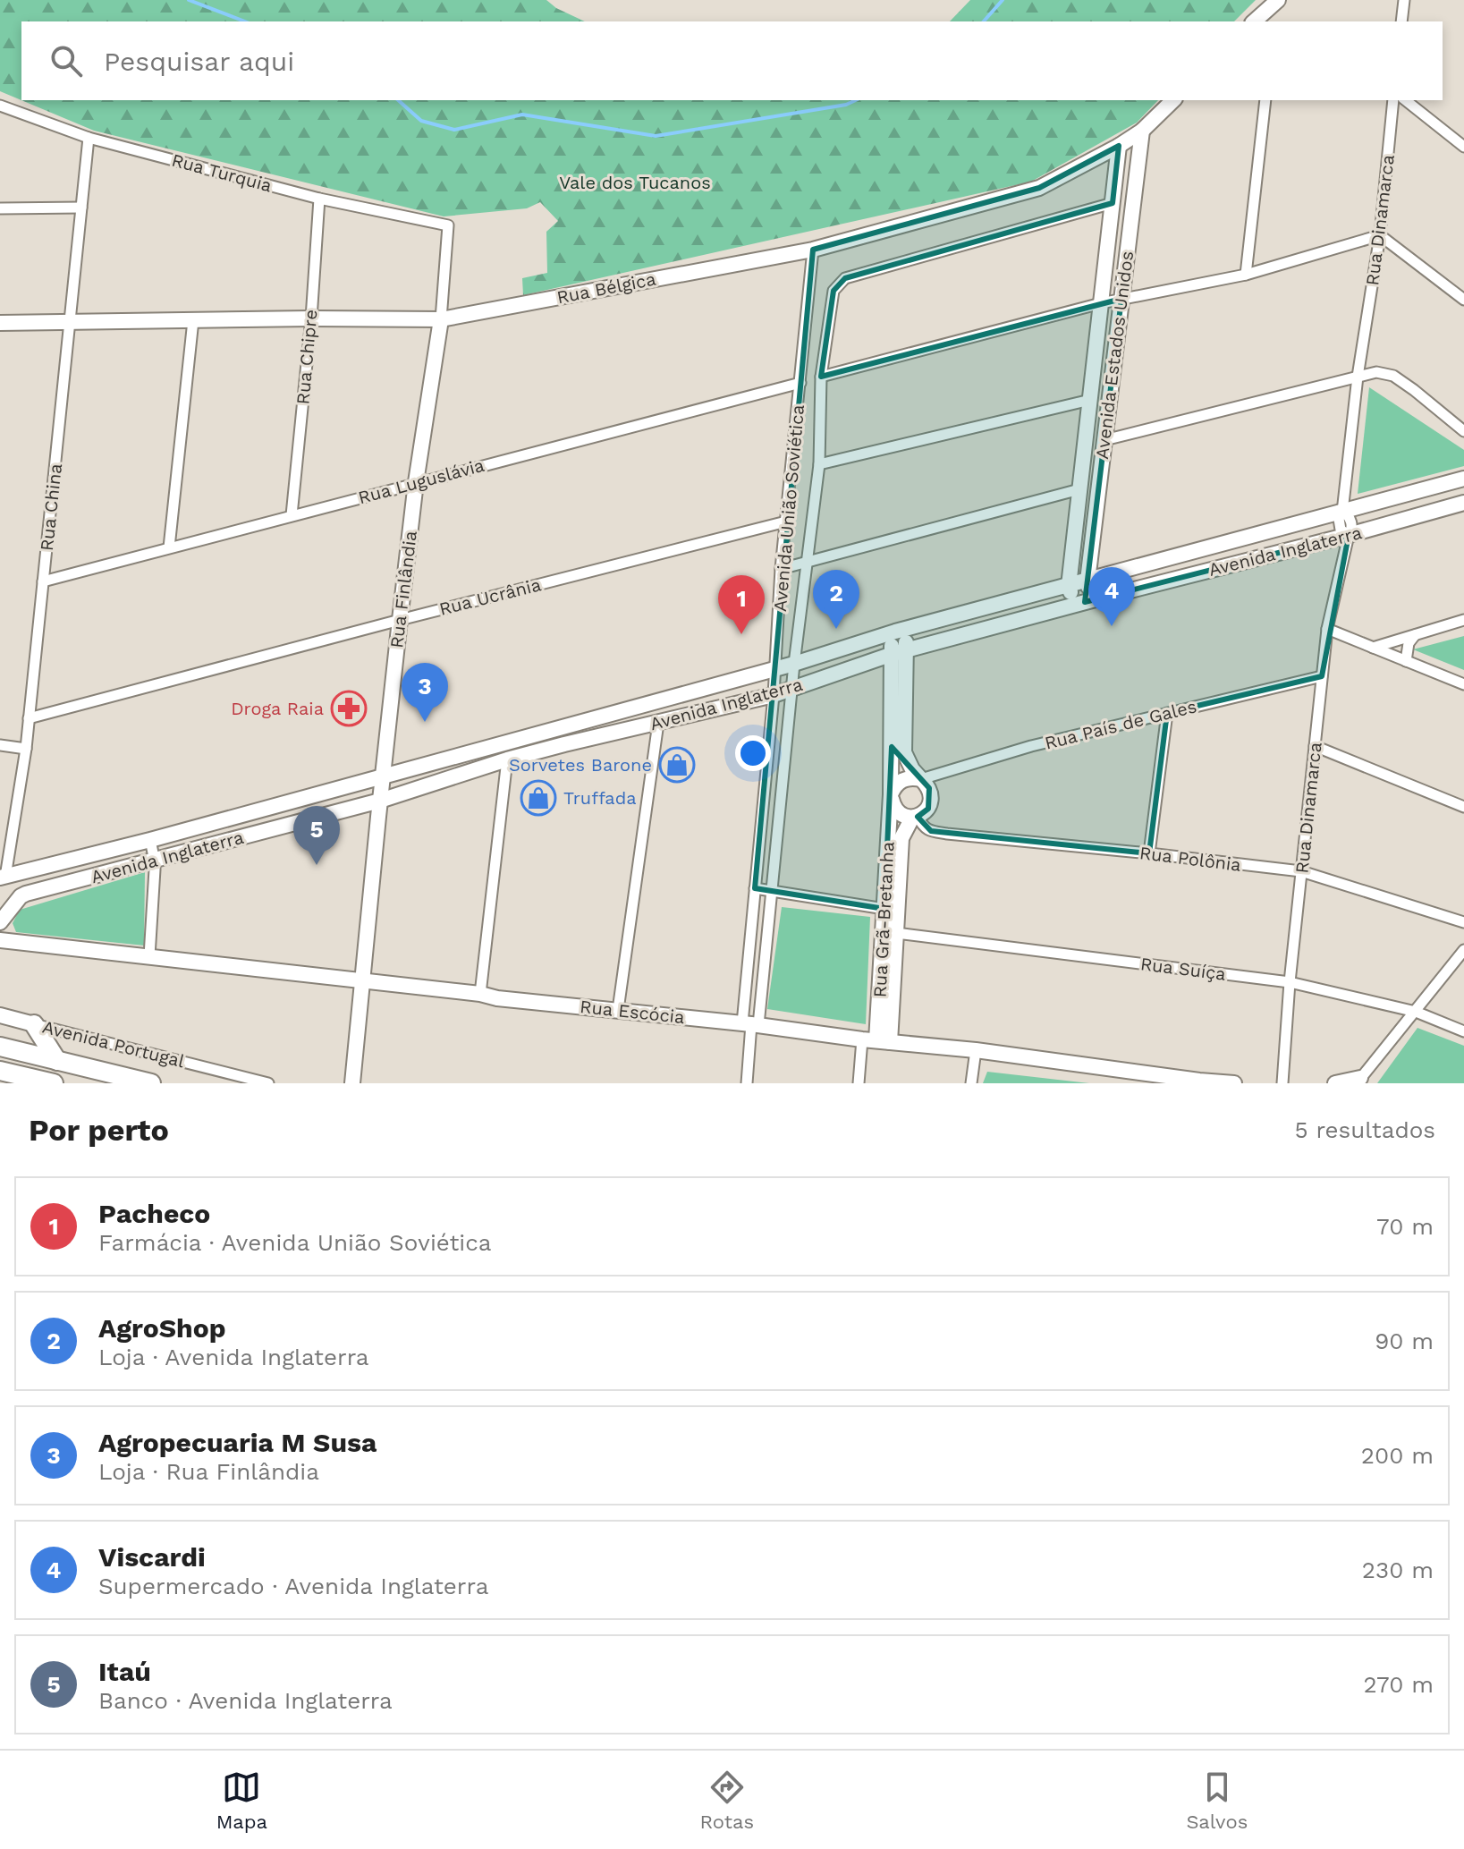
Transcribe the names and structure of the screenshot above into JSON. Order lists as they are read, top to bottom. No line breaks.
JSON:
{"streets":{"street":["Rua Turquia","Rua Dinamarca","Rua Bélgica","Avenida Estados Unidos","Rua Chipre","Rua Luguslávia","Rua China","Avenida União Soviética","Avenida Inglaterra","Rua Finlândia","Rua Ucrânia","Rua País de Gales","Rua Polônia","Rua Grã-Bretanha","Rua Suíça","Rua Escócia","Avenida Portugal"]},"crossings":[["Rua Turquia","Rua Chipre"],["Rua Turquia","Rua China"],["Rua Turquia","Rua Finlândia"],["Rua Dinamarca","Avenida Inglaterra"],["Rua Dinamarca","Rua País de Gales"],["Rua Dinamarca","Rua Polônia"],["Rua Dinamarca","Rua Suíça"],["Rua Bélgica","Avenida Estados Unidos"],["Rua Bélgica","Rua Chipre"],["Rua Bélgica","Rua China"],["Rua Bélgica","Avenida União Soviética"],["Rua Bélgica","Rua Finlândia"],["Avenida Estados Unidos","Avenida União Soviética"],["Avenida Estados Unidos","Avenida Inglaterra"],["Rua Chipre","Rua Luguslávia"],["Rua Luguslávia","Rua China"],["Rua Luguslávia","Avenida União Soviética"],["Rua Luguslávia","Rua Finlândia"],["Rua China","Avenida Inglaterra"],["Rua China","Rua Ucrânia"],["Avenida União Soviética","Avenida Inglaterra"],["Avenida União Soviética","Rua Ucrânia"],["Avenida União Soviética","Rua Escócia"],["Avenida Inglaterra","Rua Finlândia"],["Avenida Inglaterra","Rua Grã-Bretanha"],["Rua Finlândia","Rua Ucrânia"],["Rua Finlândia","Rua Escócia"],["Rua País de Gales","Rua Polônia"],["Rua País de Gales","Rua Grã-Bretanha"],["Rua Polônia","Rua Grã-Bretanha"],["Rua Grã-Bretanha","Rua Suíça"],["Rua Grã-Bretanha","Rua Escócia"]],"parks":["Vale dos Tucanos"],"places":{"pharmacy":["Droga Raia"],"shop":["Sorvetes Barone","Truffada"]},"page":{"search":"Pesquisar aqui","pins":["4","2","1","3","5"],"heading":["Por perto","5 resultados"],"list":[{"mark":"1","name":"Pacheco","note":"Farmácia · Avenida União Soviética","value":"70 m"},{"mark":"2","name":"AgroShop","note":"Loja · Avenida Inglaterra","value":"90 m"},{"mark":"3","name":"Agropecuaria M Susa","note":"Loja · Rua Finlândia","value":"200 m"},{"mark":"4","name":"Viscardi","note":"Supermercado · Avenida Inglaterra","value":"230 m"},{"mark":"5","name":"Itaú","note":"Banco · Avenida Inglaterra","value":"270 m"}],"nav":["Mapa","Rotas","Salvos"]}}
